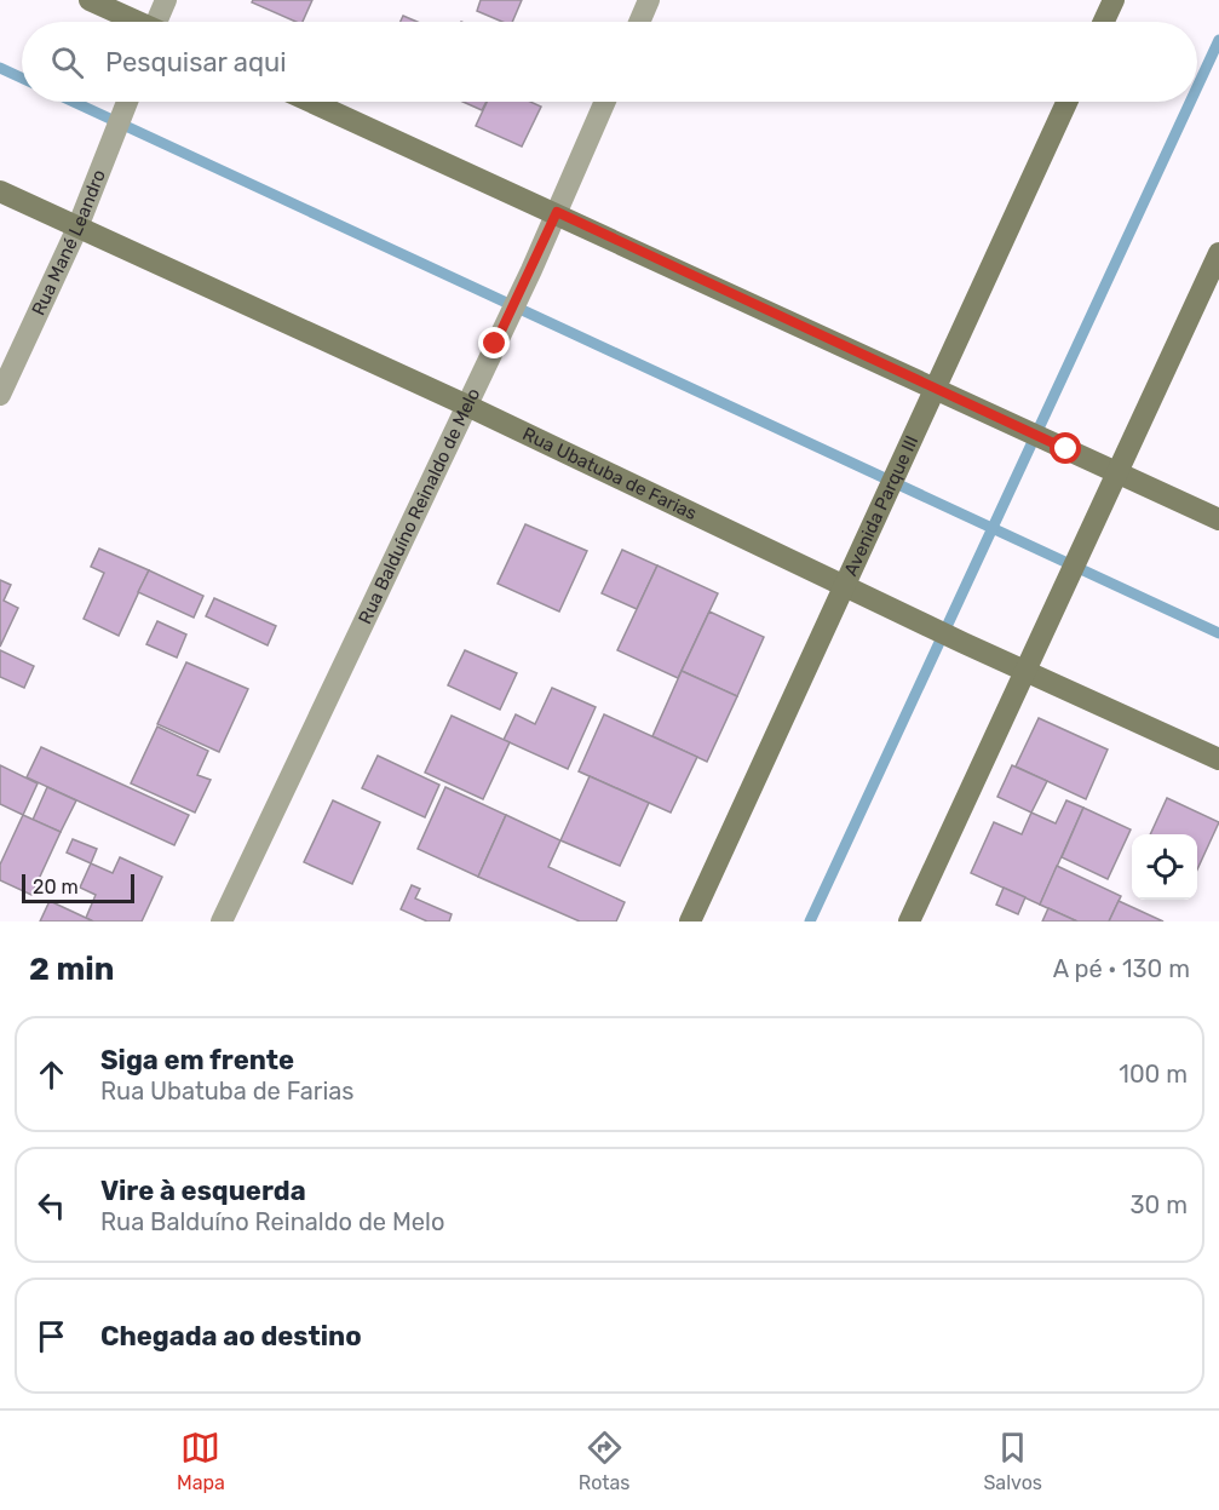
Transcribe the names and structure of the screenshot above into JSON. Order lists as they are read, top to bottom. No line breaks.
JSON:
{"streets":{"street":["Rua Mané Leandro","Rua Ubatuba de Farias","Avenida Parque III","Rua Balduíno Reinaldo de Melo"]},"crossings":[["Rua Mané Leandro","Rua Ubatuba de Farias"],["Rua Ubatuba de Farias","Avenida Parque III"],["Rua Ubatuba de Farias","Rua Balduíno Reinaldo de Melo"]],"scale_bar":"20 m","page":{"search":"Pesquisar aqui","scale":"20 m","heading":["2 min","A pé · 130 m"],"list":[["Siga em frente","Rua Ubatuba de Farias","100 m"],["Vire à esquerda","Rua Balduíno Reinaldo de Melo","30 m"],"Chegada ao destino"],"nav":["Mapa","Rotas","Salvos"]}}
